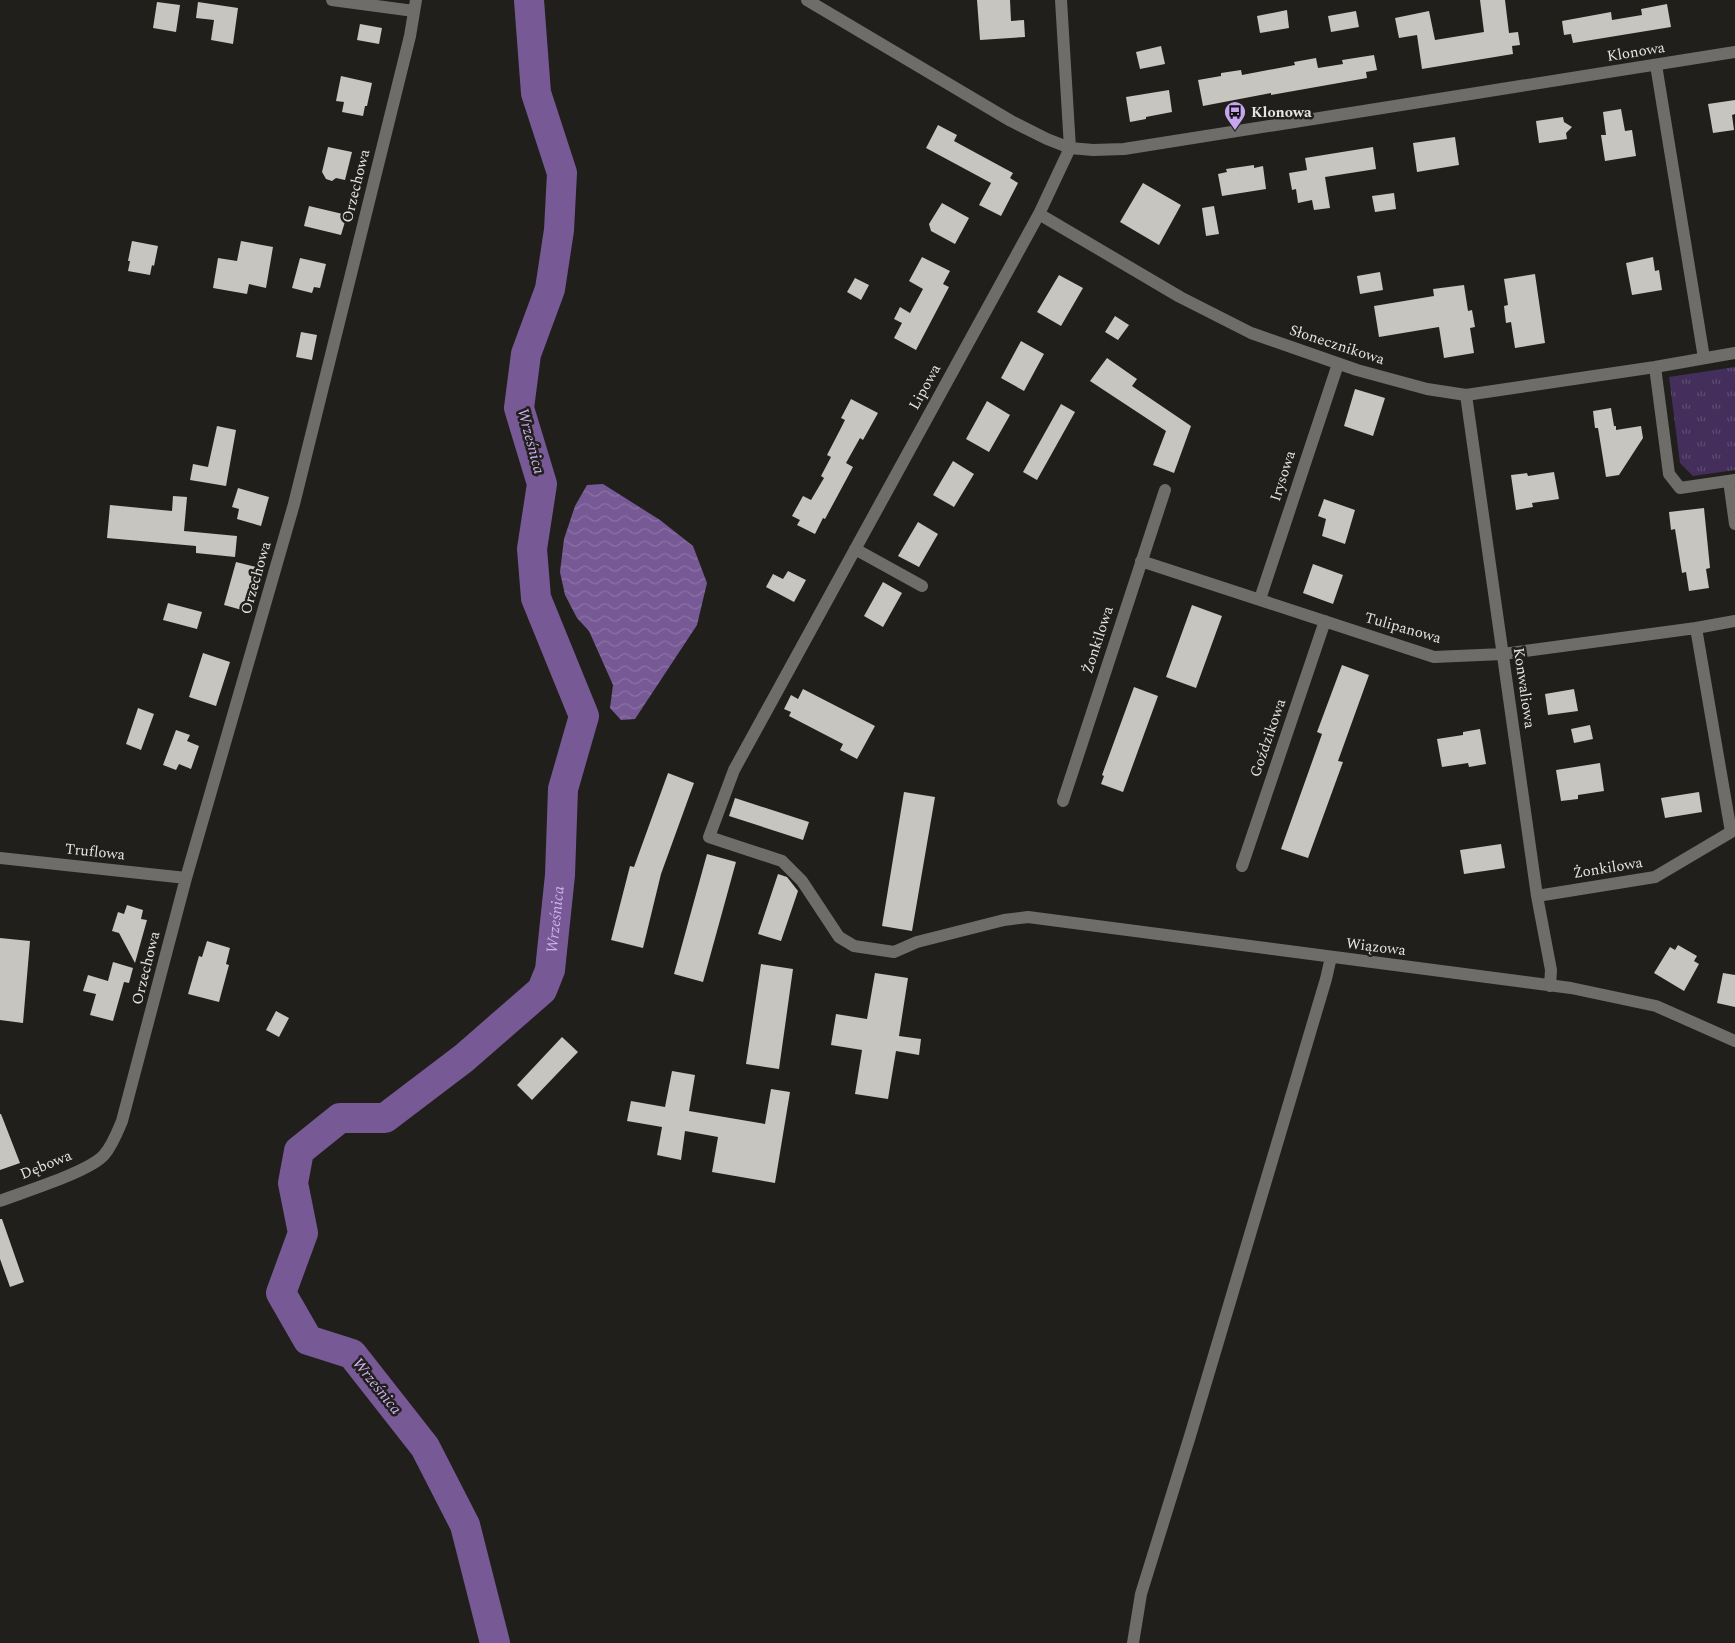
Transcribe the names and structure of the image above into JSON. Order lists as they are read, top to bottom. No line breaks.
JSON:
{"streets":{"street":["Klonowa","Orzechowa","Słonecznikowa","Lipowa","Irysowa","Tulipanowa","Żonkilowa","Konwaliowa","Goździkowa","Truflowa","Wiązowa","Dębowa"]},"crossings":[["Klonowa","Lipowa"],["Orzechowa","Truflowa"],["Orzechowa","Dębowa"],["Słonecznikowa","Lipowa"],["Słonecznikowa","Irysowa"],["Słonecznikowa","Konwaliowa"],["Lipowa","Wiązowa"],["Irysowa","Tulipanowa"],["Tulipanowa","Żonkilowa"],["Tulipanowa","Konwaliowa"],["Tulipanowa","Goździkowa"],["Żonkilowa","Konwaliowa"],["Konwaliowa","Wiązowa"]],"water":["Wrześnica"],"places":{"bus stop":["Klonowa"]}}
